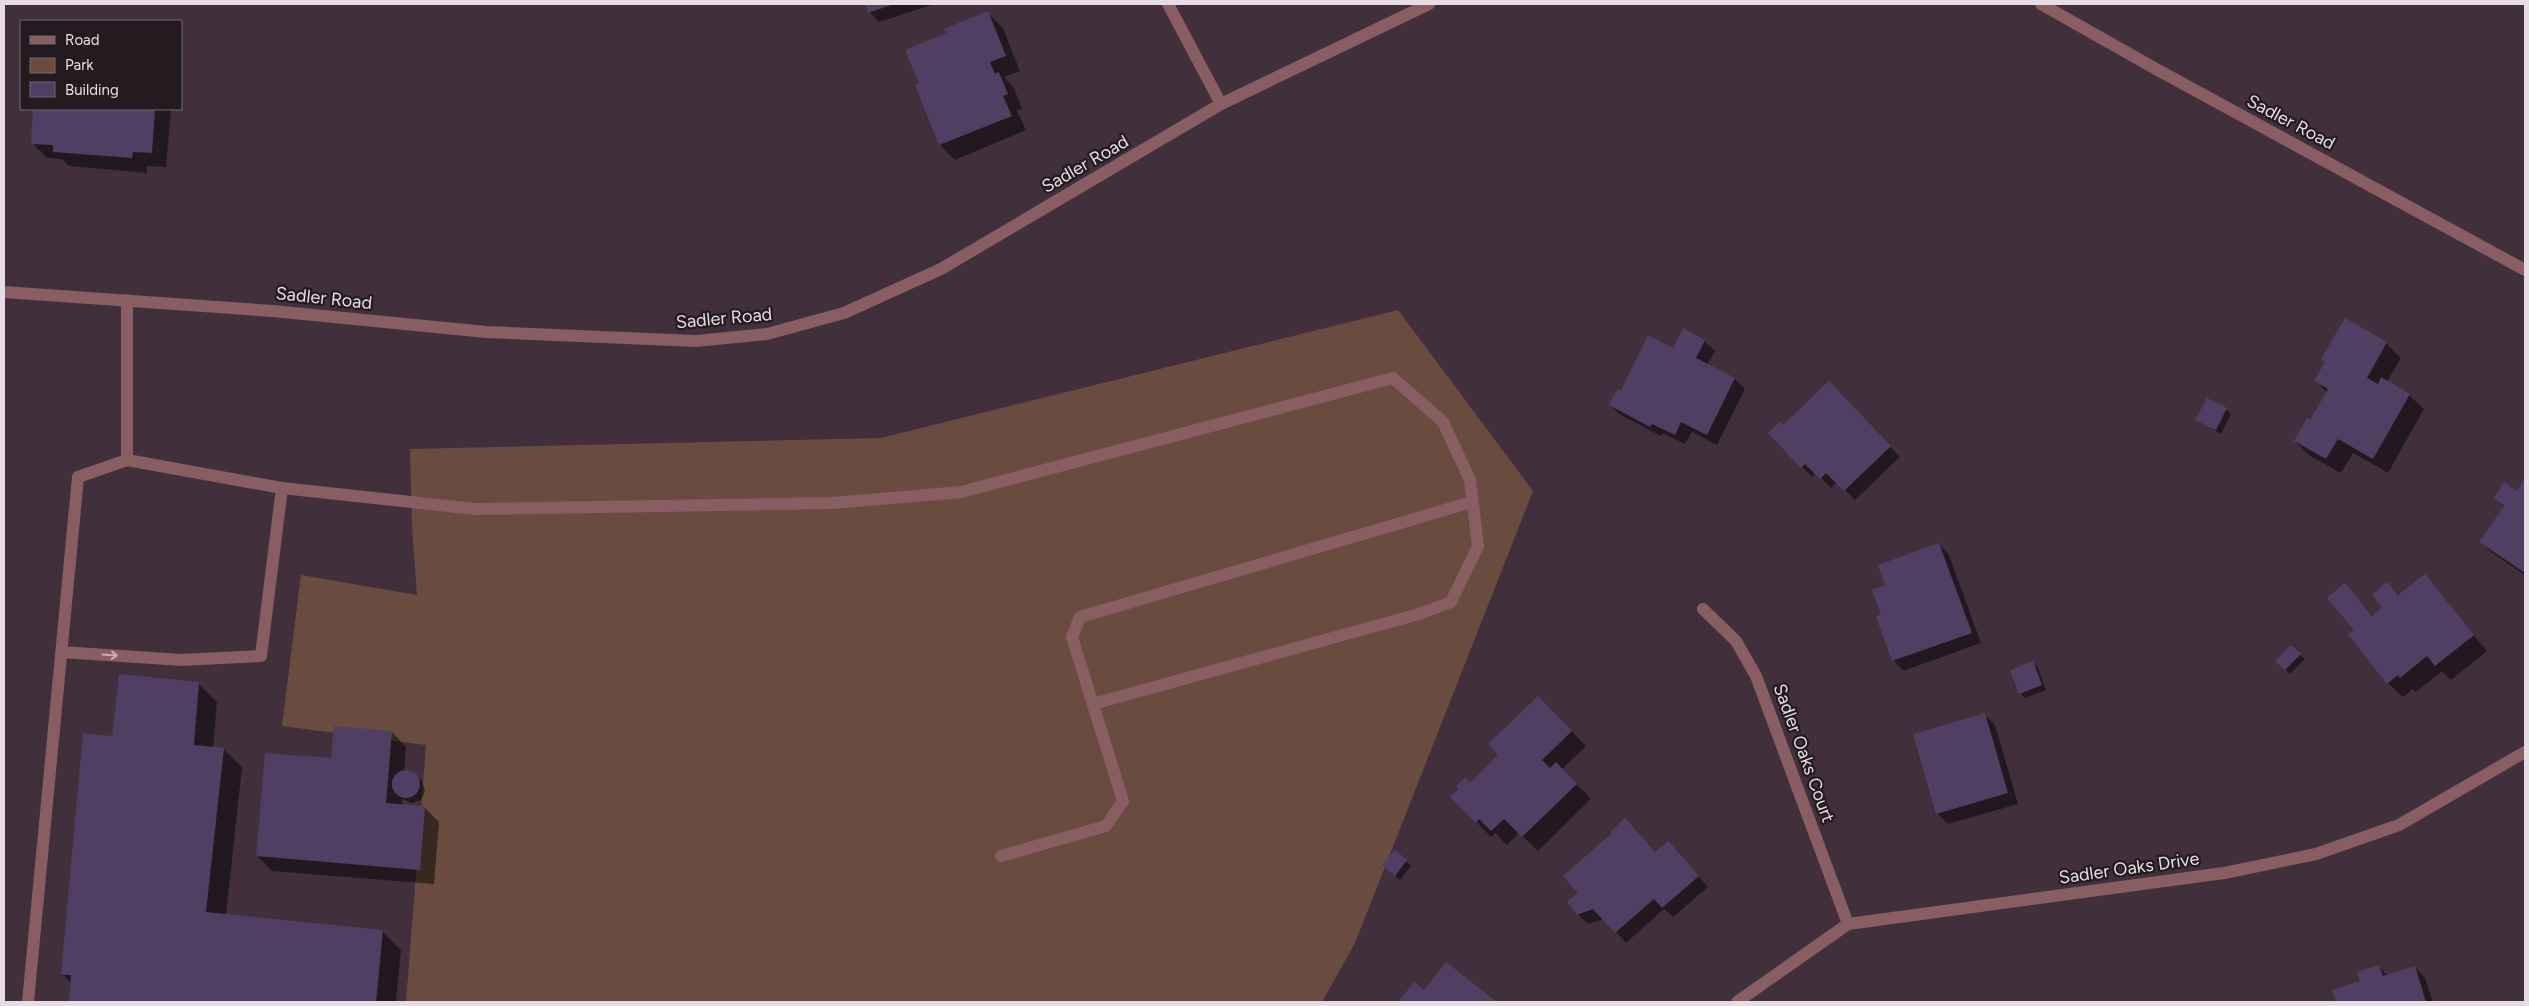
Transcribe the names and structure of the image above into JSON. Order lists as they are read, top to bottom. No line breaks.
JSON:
{"streets":{"street":["Sadler Road","Sadler Oaks Court","Sadler Oaks Drive"]},"crossings":[["Sadler Oaks Court","Sadler Oaks Drive"]],"legend":["Road","Park","Building"]}
